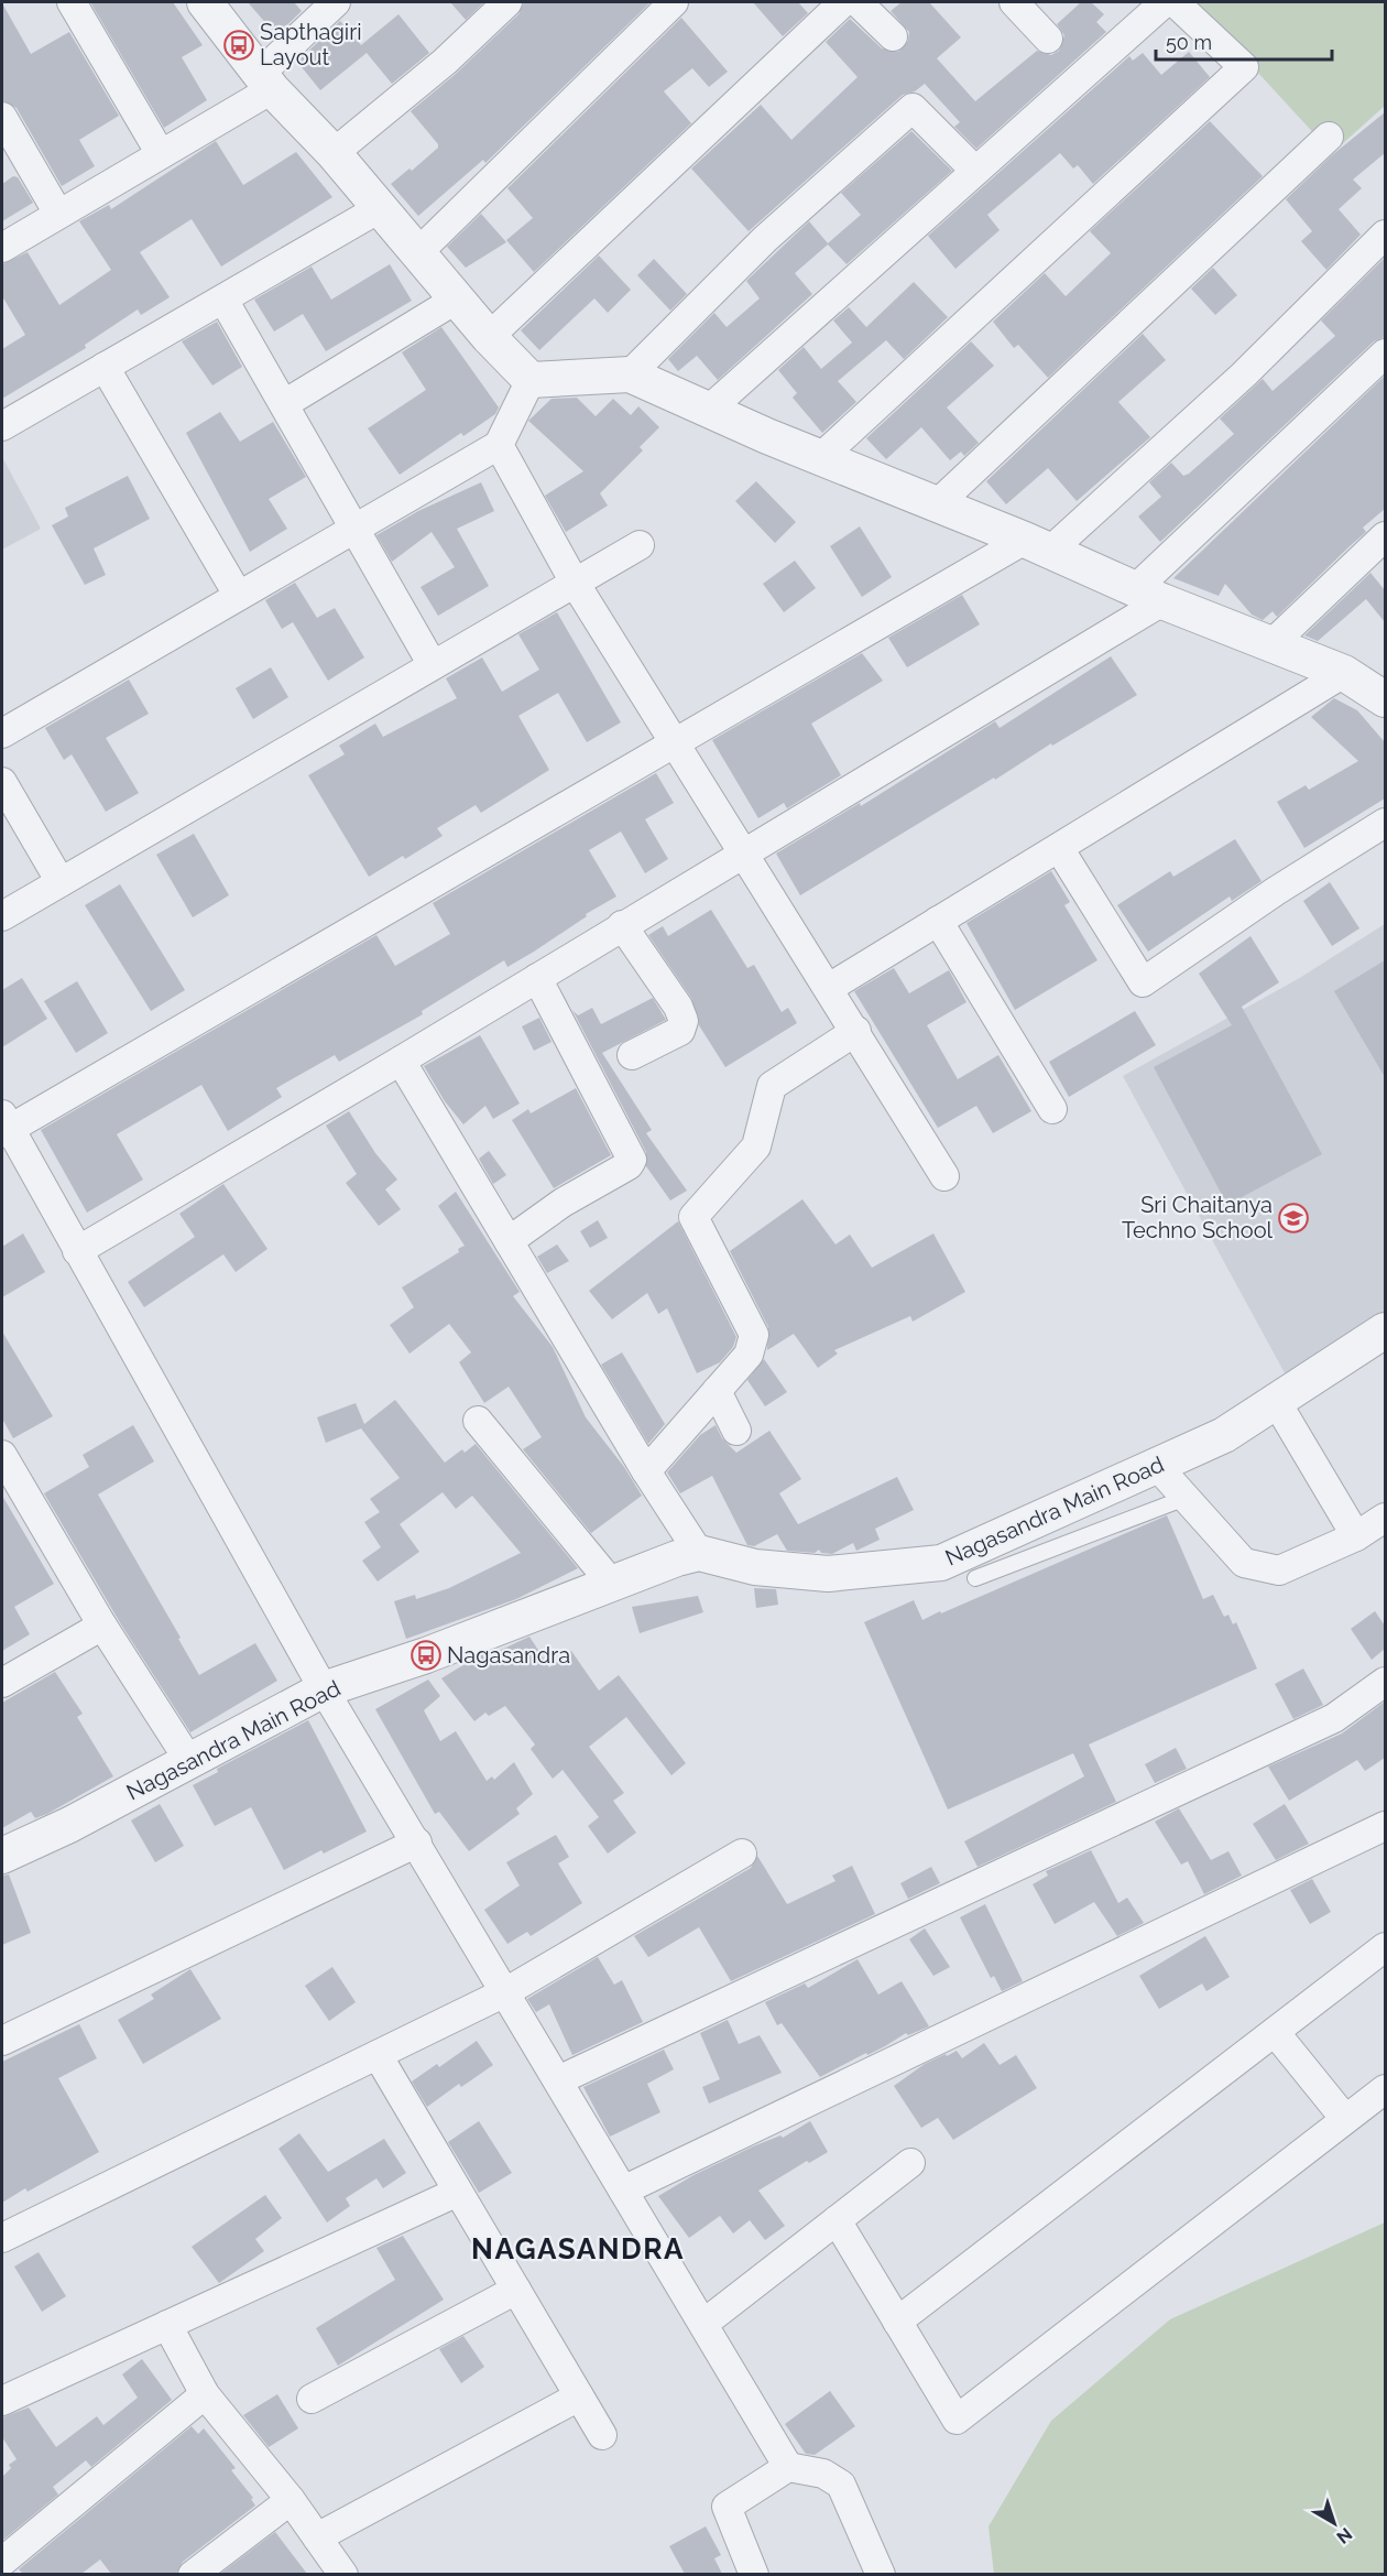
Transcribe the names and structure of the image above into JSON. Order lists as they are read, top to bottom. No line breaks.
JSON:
{"streets":{"street":["Nagasandra Main Road"]},"districts":["NAGASANDRA"],"places":{"bus stop":["Sapthagiri Layout","Nagasandra"],"school or university":["Sri Chaitanya Techno School"]},"scale_bar":"50 m","north":"bottom right"}
